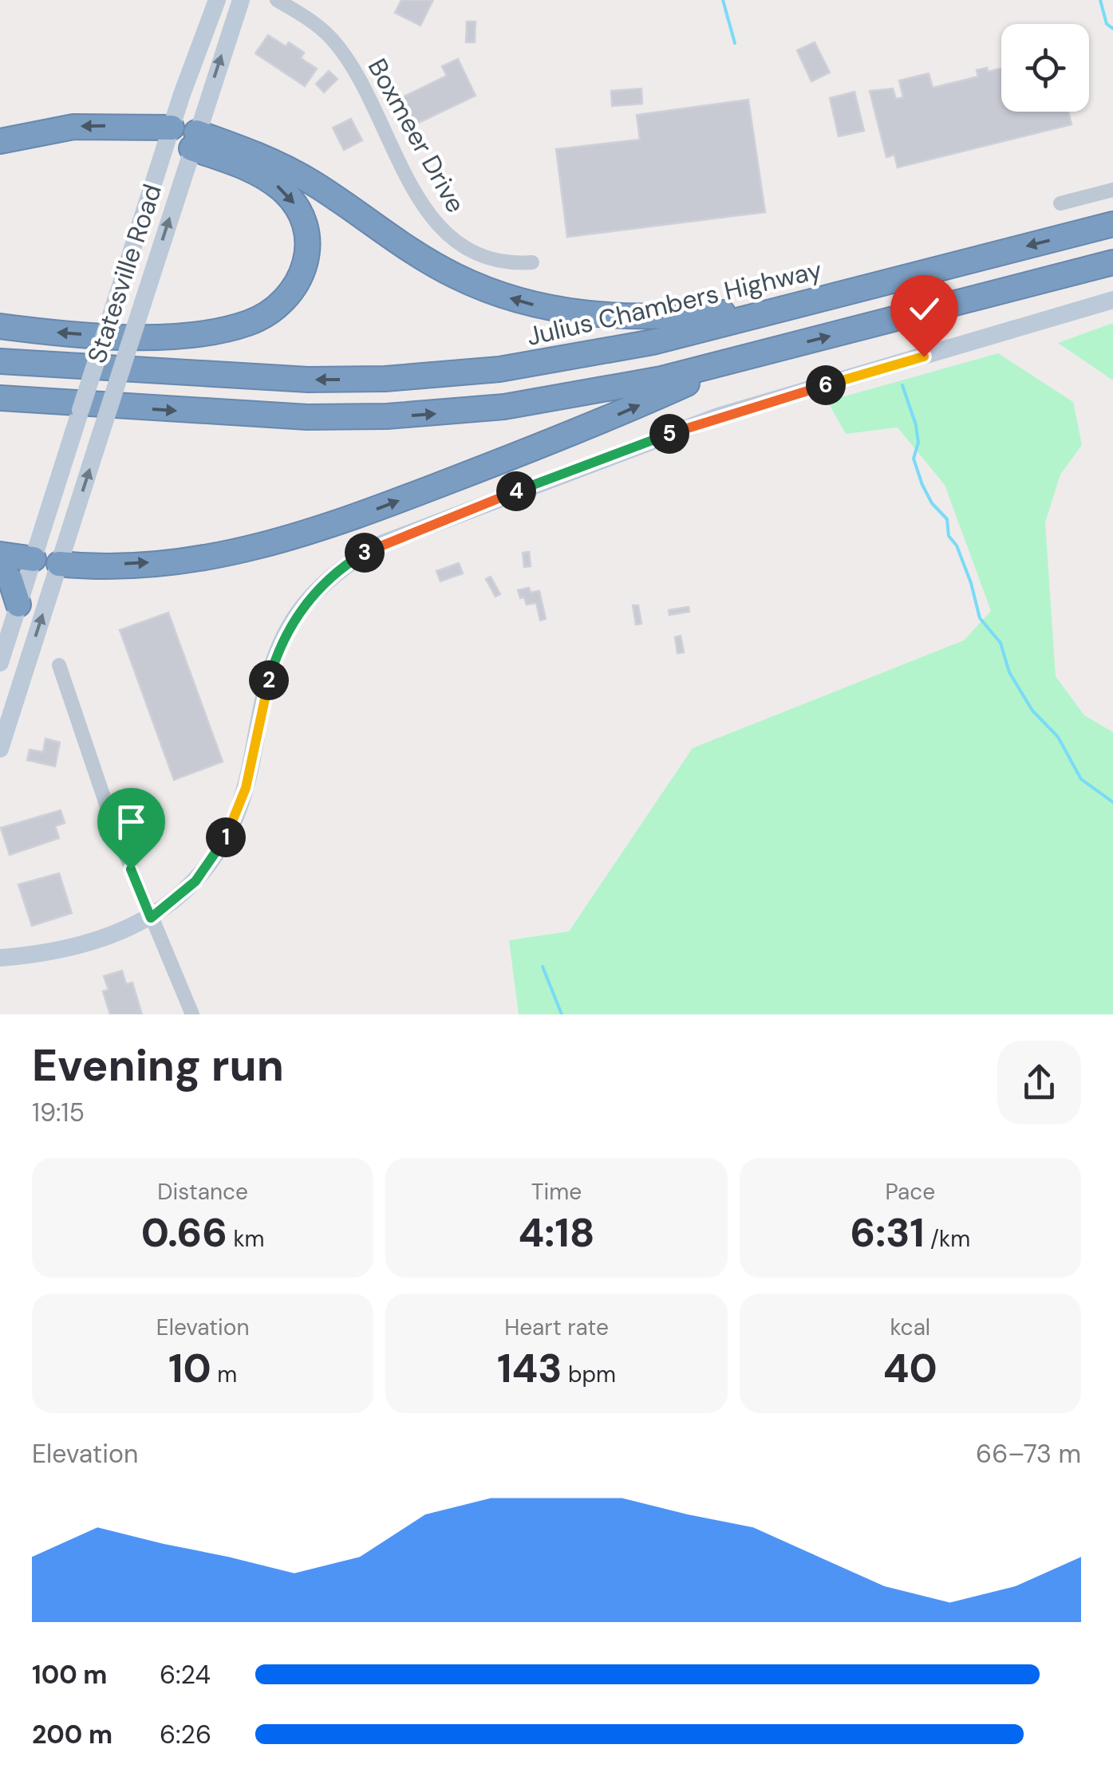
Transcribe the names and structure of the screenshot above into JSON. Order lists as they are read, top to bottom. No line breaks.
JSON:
{"streets":{"highway":["Julius Chambers Highway"],"main road":["Statesville Road"],"street":["Boxmeer Drive"]},"page":{"pins":["6","5","4","3","2","1"],"heading":["Evening run","19:15"],"stats":[["Distance","0.66 km"],["Time","4:18"],["Pace","6:31 /km"],["Elevation","10 m"],["Heart rate","143 bpm"],["kcal","40"]],"chart":["Elevation","66–73 m"],"list":[{"name":"100 m","note":"6:24"},{"name":"200 m","note":"6:26"}]}}
